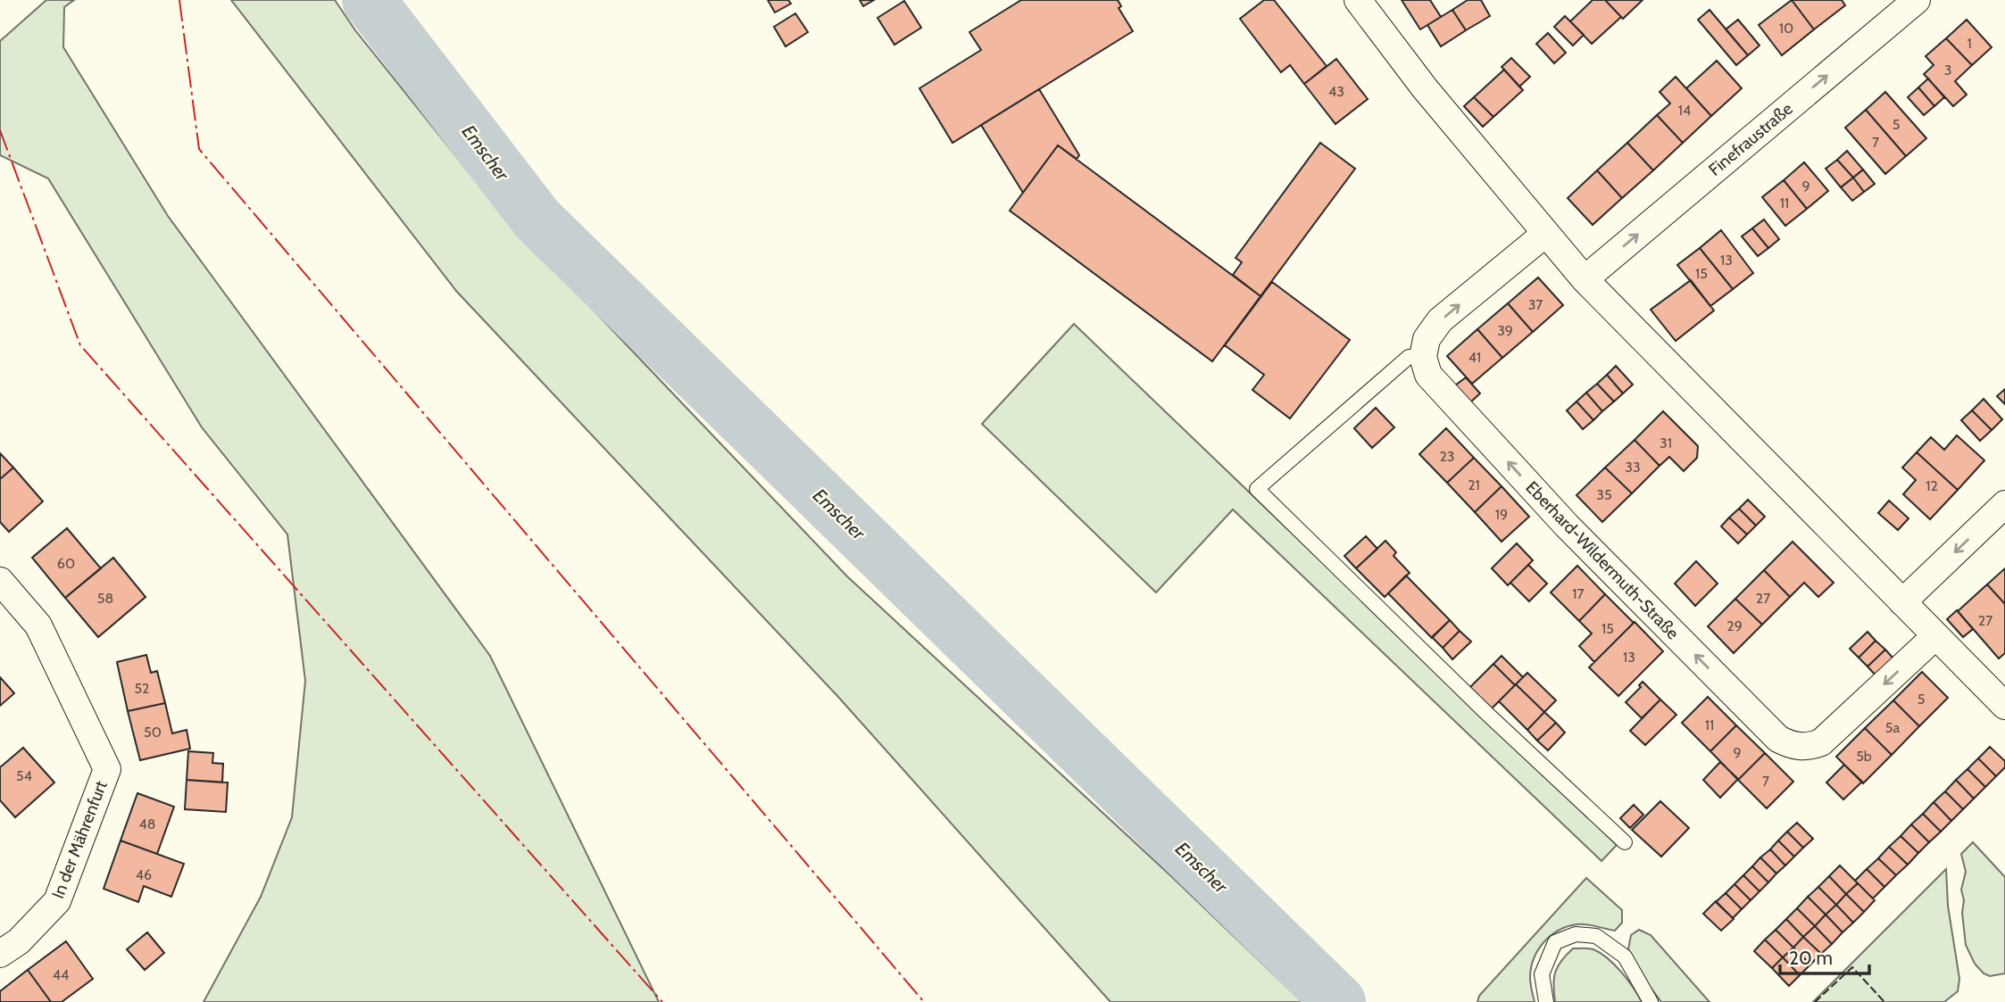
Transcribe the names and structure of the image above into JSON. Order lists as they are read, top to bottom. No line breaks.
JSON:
{"streets":{"street":["Finefraustraße","Eberhard-Wildermuth-Straße","In der Mährenfurt"]},"one_way":["Finefraustraße"],"water":["Emscher"],"house_numbers":["10","1","3","43","14","5","7","9","11","13","15","37","39","41","31","23","33","21","12","35","19","60","17","58","27","27","29","15","13","52","5","11","5a","50","9","5b","54","7","48","46","44"],"scale_bar":"20 m"}
